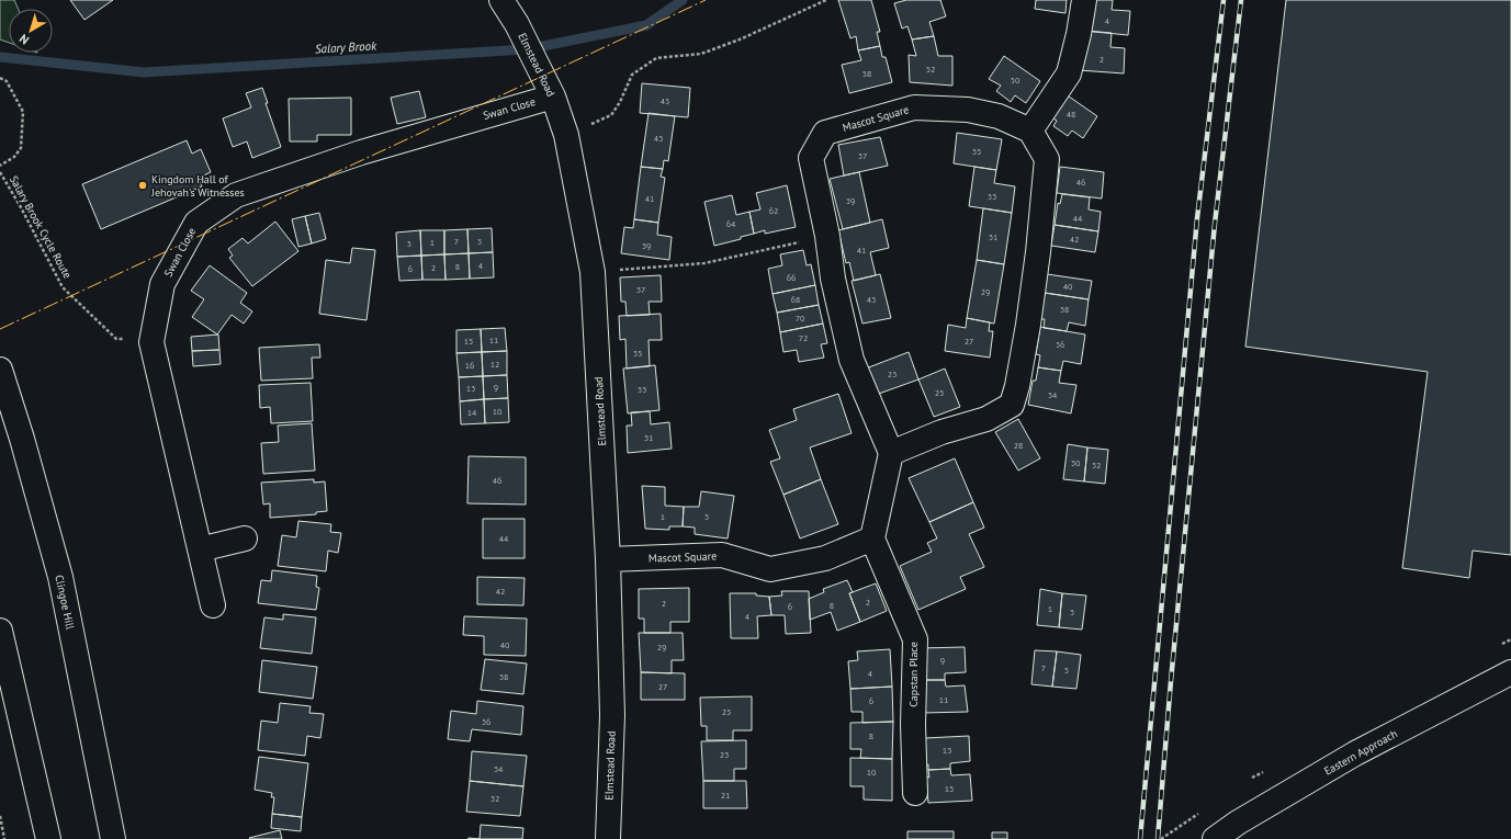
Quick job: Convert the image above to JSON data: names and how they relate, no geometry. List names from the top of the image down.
{
  "streets": {
    "street": [
      "Elmstead Road",
      "Swan Close",
      "Mascot Square",
      "Clingoe Hill",
      "Capstan Place",
      "Eastern Approach"
    ],
    "path": ["Salary Brook Cycle Route"]
  },
  "crossings": [
    ["Elmstead Road", "Swan Close"],
    ["Elmstead Road", "Mascot Square"],
    ["Swan Close", "Salary Brook Cycle Route"],
    ["Mascot Square", "Capstan Place"]
  ],
  "water": ["Salary Brook"],
  "places": ["Kingdom Hall of Jehovah's Witnesses"],
  "house_numbers": [
    "4",
    "2",
    "52",
    "58",
    "50",
    "45",
    "48",
    "43",
    "35",
    "37",
    "46",
    "33",
    "41",
    "39",
    "62",
    "44",
    "64",
    "31",
    "42",
    "7",
    "3",
    "1",
    "5",
    "39",
    "41",
    "4",
    "8",
    "2",
    "6",
    "66",
    "40",
    "37",
    "29",
    "68",
    "43",
    "38",
    "70",
    "72",
    "11",
    "15",
    "27",
    "36",
    "35",
    "12",
    "16",
    "23",
    "9",
    "13",
    "33",
    "25",
    "34",
    "10",
    "14",
    "31",
    "28",
    "30",
    "32",
    "46",
    "1",
    "3",
    "44",
    "42",
    "2",
    "2",
    "8",
    "6",
    "1",
    "3",
    "4",
    "40",
    "29",
    "9",
    "7",
    "5",
    "4",
    "38",
    "27",
    "11",
    "6",
    "25",
    "36",
    "8",
    "13",
    "23",
    "34",
    "10",
    "15",
    "21",
    "32"
  ],
  "north": "bottom left"
}
